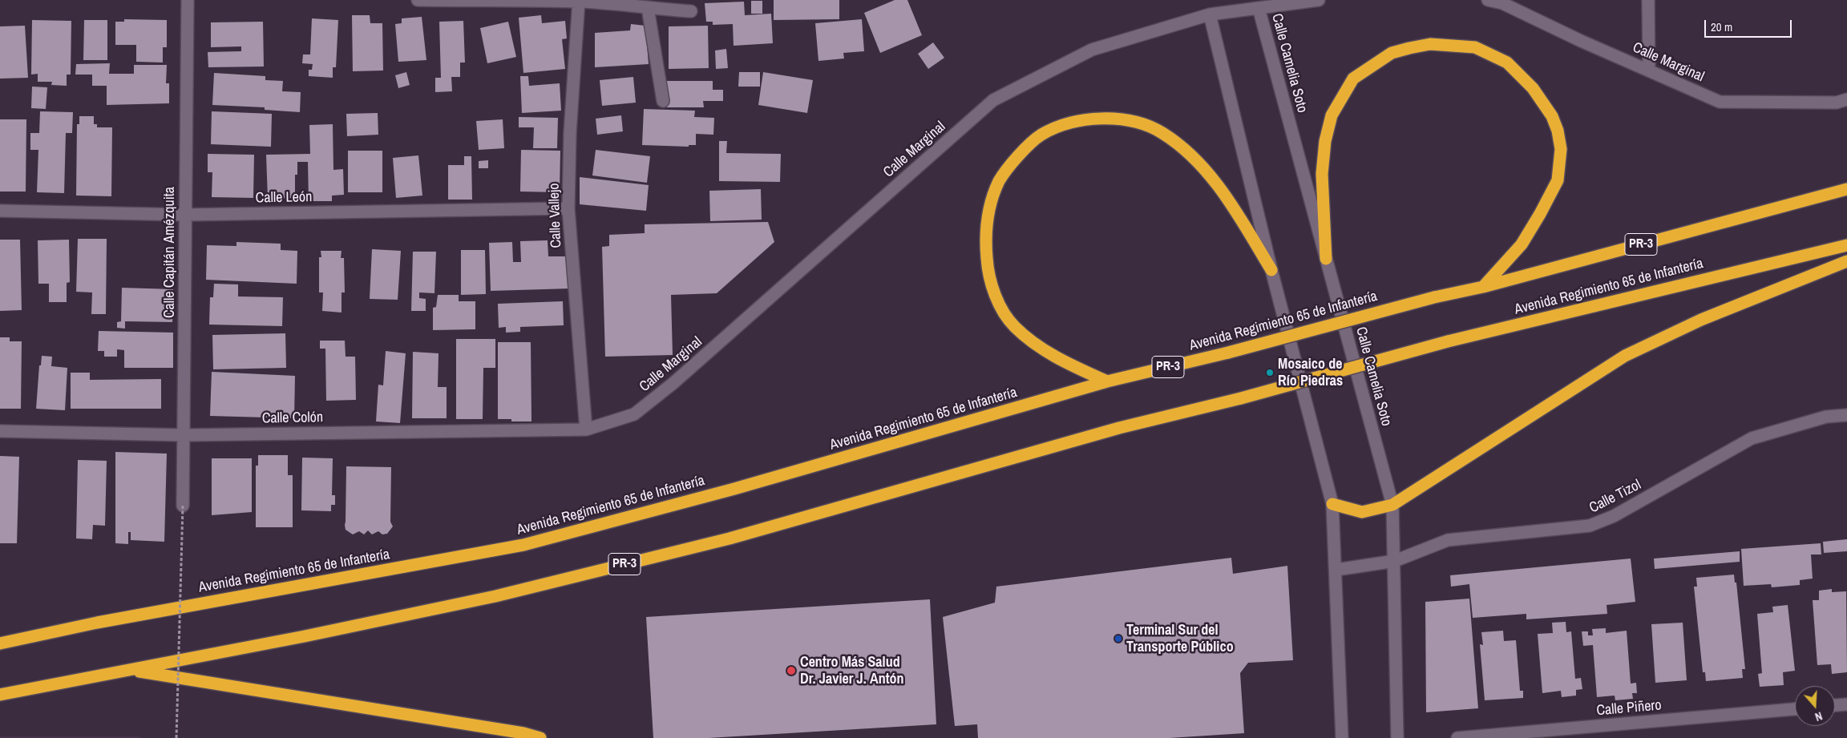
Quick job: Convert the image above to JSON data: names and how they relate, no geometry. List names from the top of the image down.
{
  "streets": {
    "highway": ["PR-3", "Avenida Regimiento 65 de Infantería"],
    "street": [
      "Calle Marginal",
      "Calle Camelia Soto",
      "Calle León",
      "Calle Vallejo",
      "Calle Capitán Amézquita",
      "Calle Colón",
      "Calle Tizol",
      "Calle Piñero"
    ]
  },
  "crossings": [
    ["Calle Marginal", "Calle Camelia Soto"],
    ["Calle Marginal", "Calle Vallejo"],
    ["Calle Marginal", "Calle Colón"],
    ["Calle Camelia Soto", "Calle Tizol"],
    ["Calle León", "Calle Vallejo"],
    ["Calle León", "Calle Capitán Amézquita"],
    ["Calle Vallejo", "Calle Colón"],
    ["Calle Capitán Amézquita", "Calle Colón"]
  ],
  "places": ["Mosaico de Río Piedras", "Terminal Sur del Transporte Público", "Centro Más Salud Dr. Javier J. Antón"],
  "scale_bar": "20 m",
  "north": "bottom"
}
